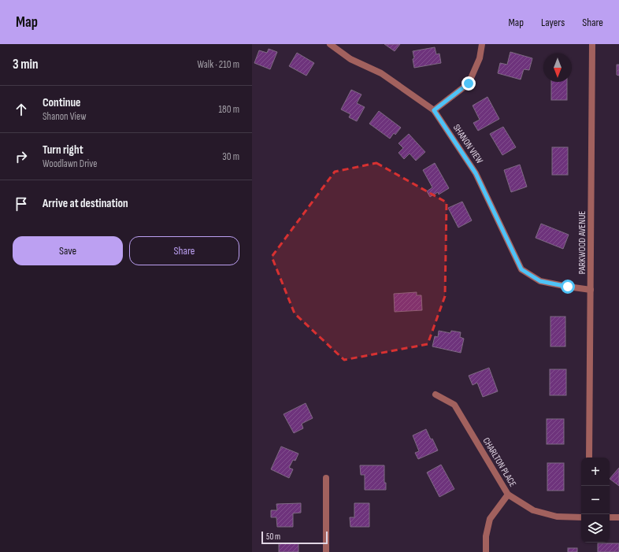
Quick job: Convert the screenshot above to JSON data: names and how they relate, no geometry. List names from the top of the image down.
{
  "streets": {
    "street": ["SHANON VIEW", "PARKWOOD AVENUE", "CHARLTON PLACE"]
  },
  "crossings": [
    ["SHANON VIEW", "PARKWOOD AVENUE"]
  ],
  "scale_bar": "50 m",
  "north": "bottom",
  "page": {
    "header": "Map",
    "nav": ["Map", "Layers", "Share"],
    "heading": ["3 min", "Walk · 210 m"],
    "list": [
      ["Continue", "Shanon View", "180 m"],
      ["Turn right", "Woodlawn Drive", "30 m"],
      "Arrive at destination"
    ],
    "buttons": ["Save", "Share"],
    "map_buttons": ["+", "−"],
    "scale": "50 m"
  }
}
